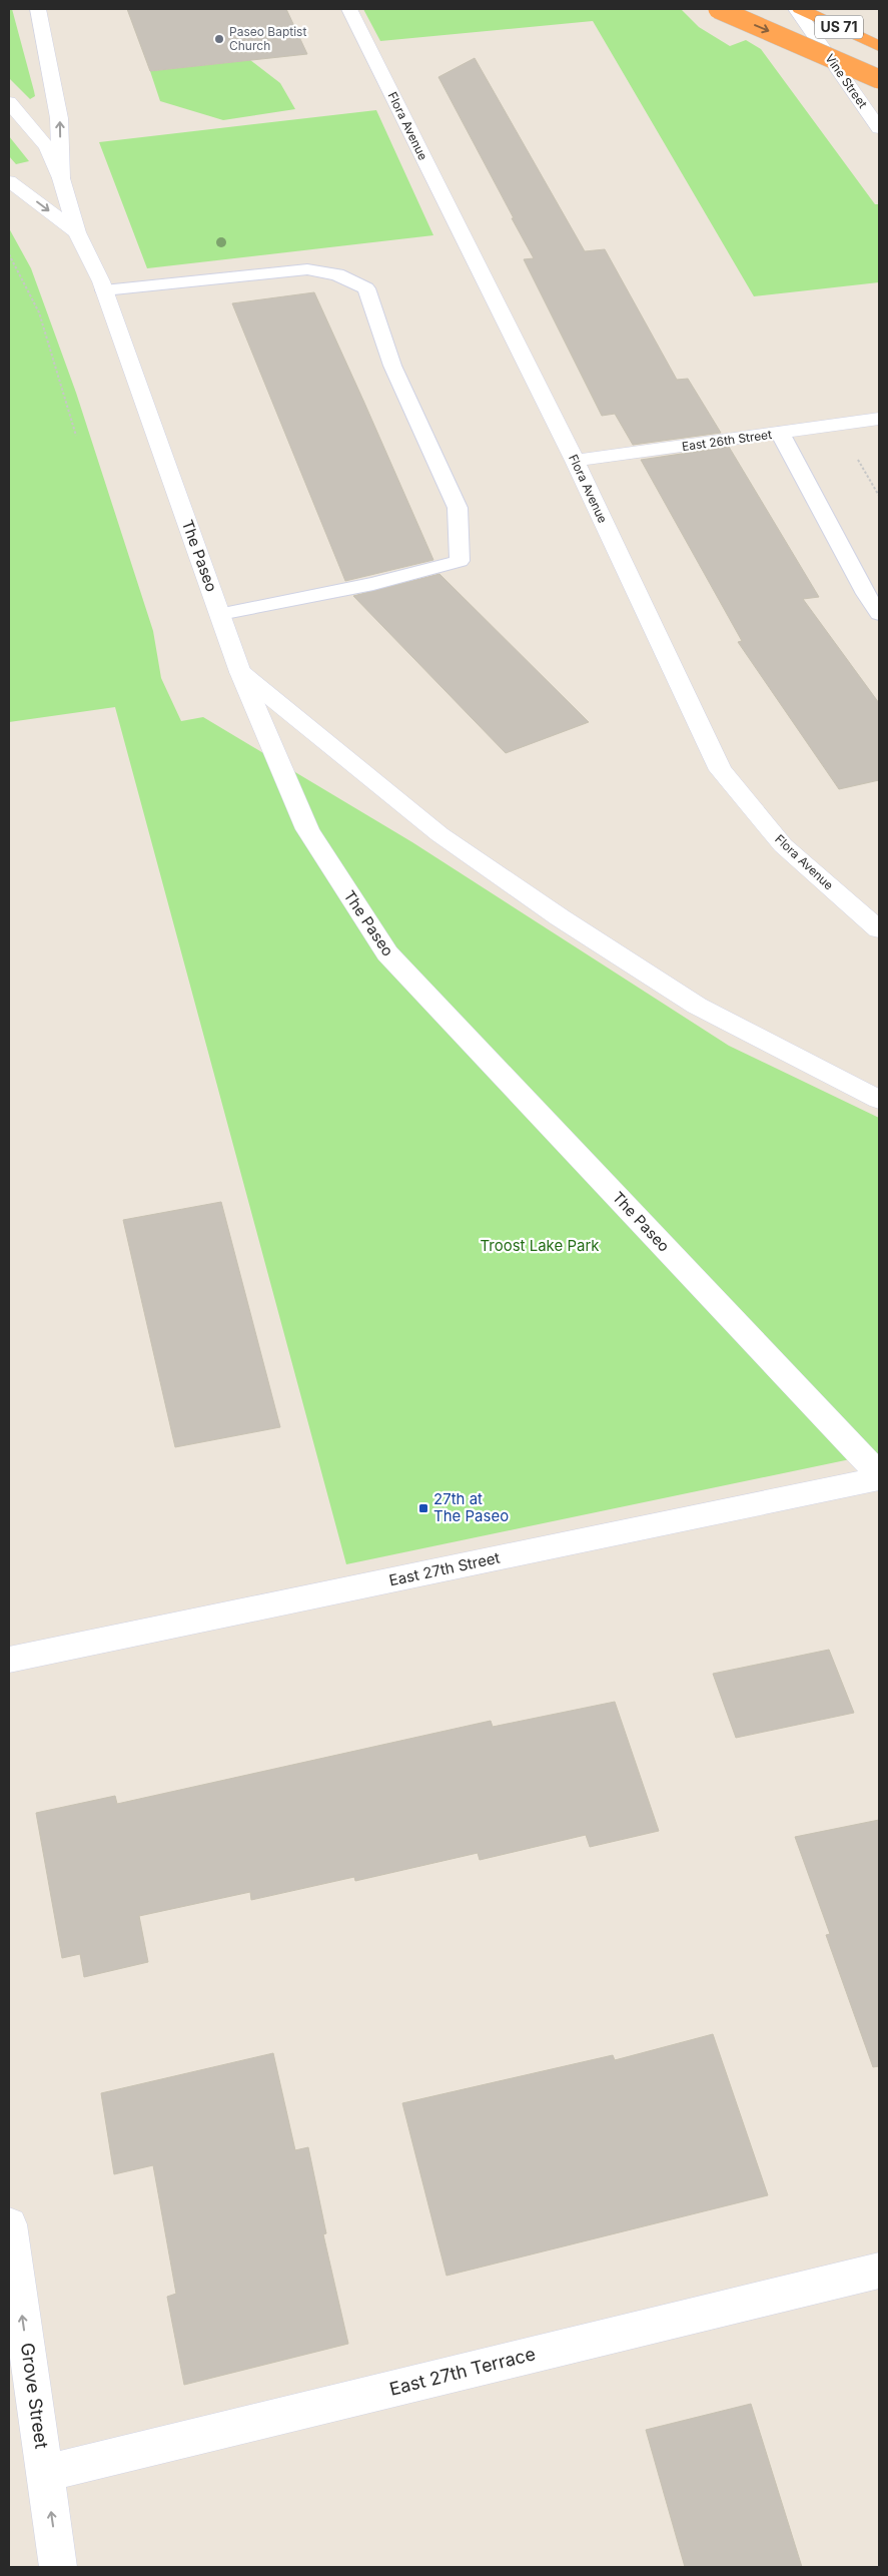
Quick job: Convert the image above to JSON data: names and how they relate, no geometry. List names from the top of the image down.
{
  "streets": {
    "highway": ["US 71"],
    "street": [
      "Vine Street",
      "Flora Avenue",
      "East 26th Street",
      "The Paseo",
      "East 27th Street",
      "East 27th Terrace",
      "Grove Street"
    ]
  },
  "crossings": [
    ["Flora Avenue", "East 26th Street"],
    ["East 27th Terrace", "Grove Street"]
  ],
  "one_way": ["Grove Street"],
  "parks": ["Troost Lake Park"],
  "places": {
    "other": ["Paseo Baptist Church"],
    "transit": ["27th at The Paseo"]
  }
}
